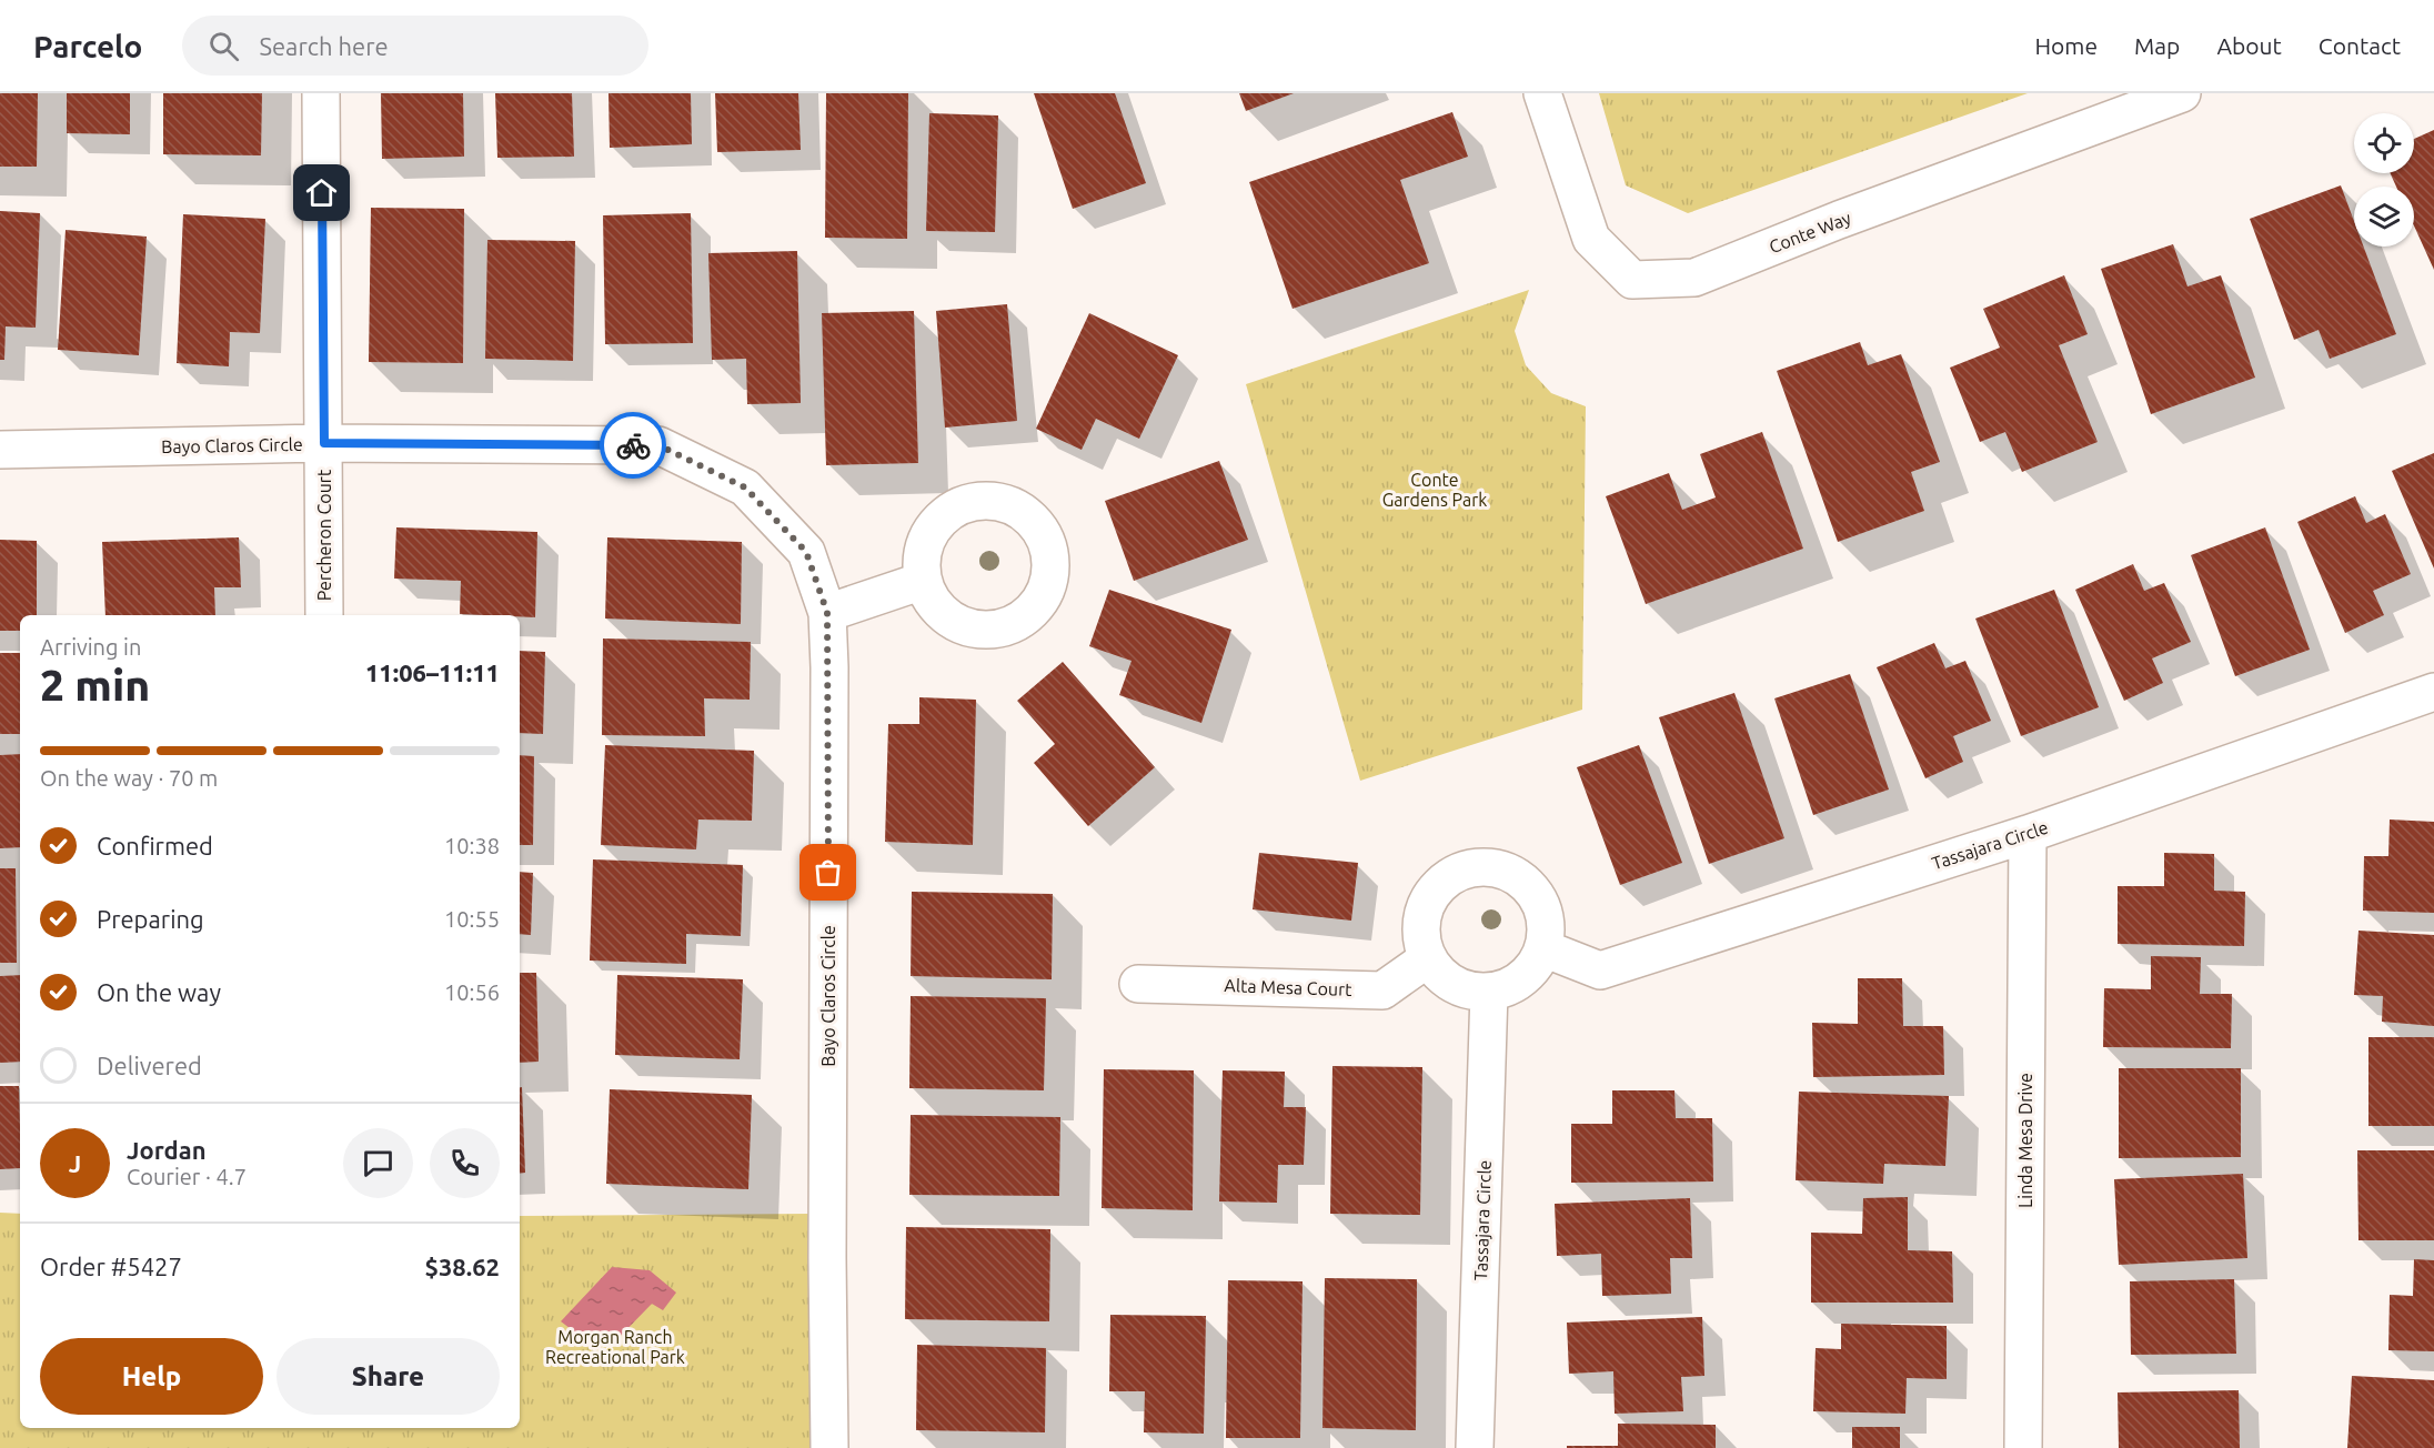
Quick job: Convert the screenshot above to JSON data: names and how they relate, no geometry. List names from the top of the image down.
{
  "streets": {
    "street": [
      "Conte Way",
      "Bayo Claros Circle",
      "Percheron Court",
      "Tassajara Circle",
      "Alta Mesa Court",
      "Linda Mesa Drive"
    ]
  },
  "crossings": [
    ["Bayo Claros Circle", "Percheron Court"],
    ["Tassajara Circle", "Alta Mesa Court"],
    ["Tassajara Circle", "Linda Mesa Drive"]
  ],
  "parks": ["Conte Gardens Park", "Morgan Ranch Recreational Park"],
  "page": {
    "header": "Parcelo",
    "search": "Search here",
    "nav": [
      "Home",
      "Map",
      "About",
      "Contact"
    ],
    "heading": ["2 min", "Arriving in", "11:06–11:11"],
    "panel": [
      "Jordan",
      "Courier · 4.7",
      "Order #5427",
      "$38.62"
    ],
    "bar": "On the way · 70 m",
    "list": [
      ["Confirmed", "10:38"],
      ["Preparing", "10:55"],
      ["On the way", "10:56"],
      "Delivered"
    ],
    "round": "J",
    "buttons": ["Help", "Share"]
  }
}
